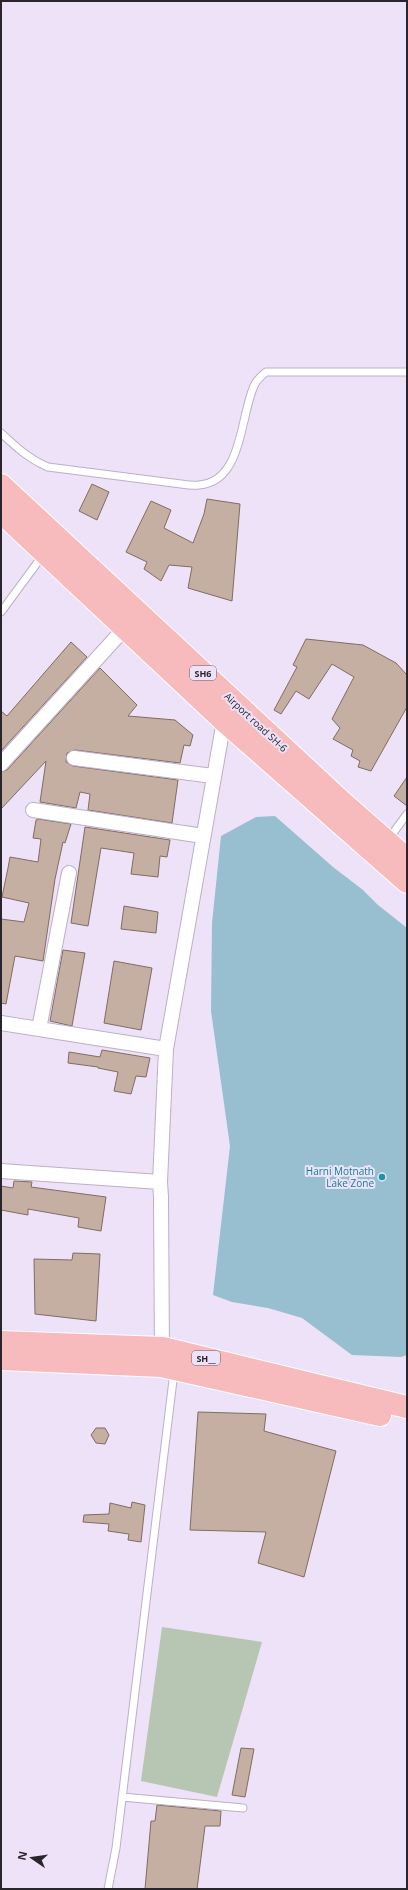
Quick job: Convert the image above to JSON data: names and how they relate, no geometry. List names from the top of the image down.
{
  "streets": {
    "main road": ["SH6", "Airport road SH-6", "SH__"]
  },
  "places": ["Harni Motnath Lake Zone"],
  "north": "left"
}
